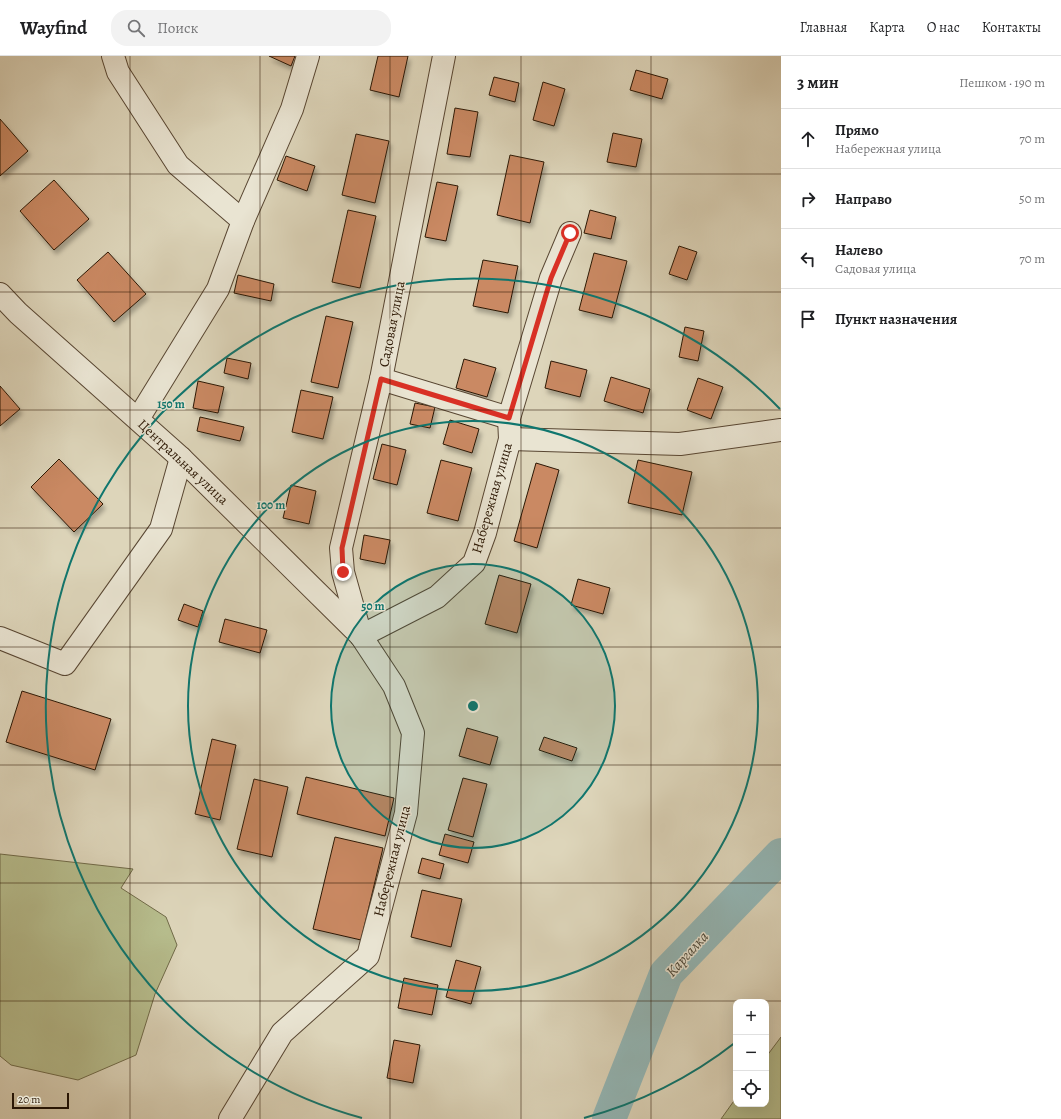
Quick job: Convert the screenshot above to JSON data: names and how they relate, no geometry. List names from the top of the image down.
{
  "streets": {
    "street": ["Садовая улица", "Центральная улица", "Набережная улица"]
  },
  "crossings": [
    ["Садовая улица", "Центральная улица"],
    ["Садовая улица", "Набережная улица"],
    ["Центральная улица", "Набережная улица"]
  ],
  "water": ["Каргалка"],
  "scale_bar": "20 m",
  "page": {
    "header": "Wayfind",
    "search": "Поиск",
    "nav": [
      "Главная",
      "Карта",
      "О нас",
      "Контакты"
    ],
    "heading": ["3 мин", "Пешком · 190 m"],
    "list": [
      ["Прямо", "Набережная улица", "70 m"],
      ["Направо", "50 m"],
      ["Налево", "Садовая улица", "70 m"],
      "Пункт назначения"
    ],
    "map_buttons": ["+", "−"],
    "scale": "20 m"
  },
  "rings": ["150 m", "100 m", "50 m"]
}
